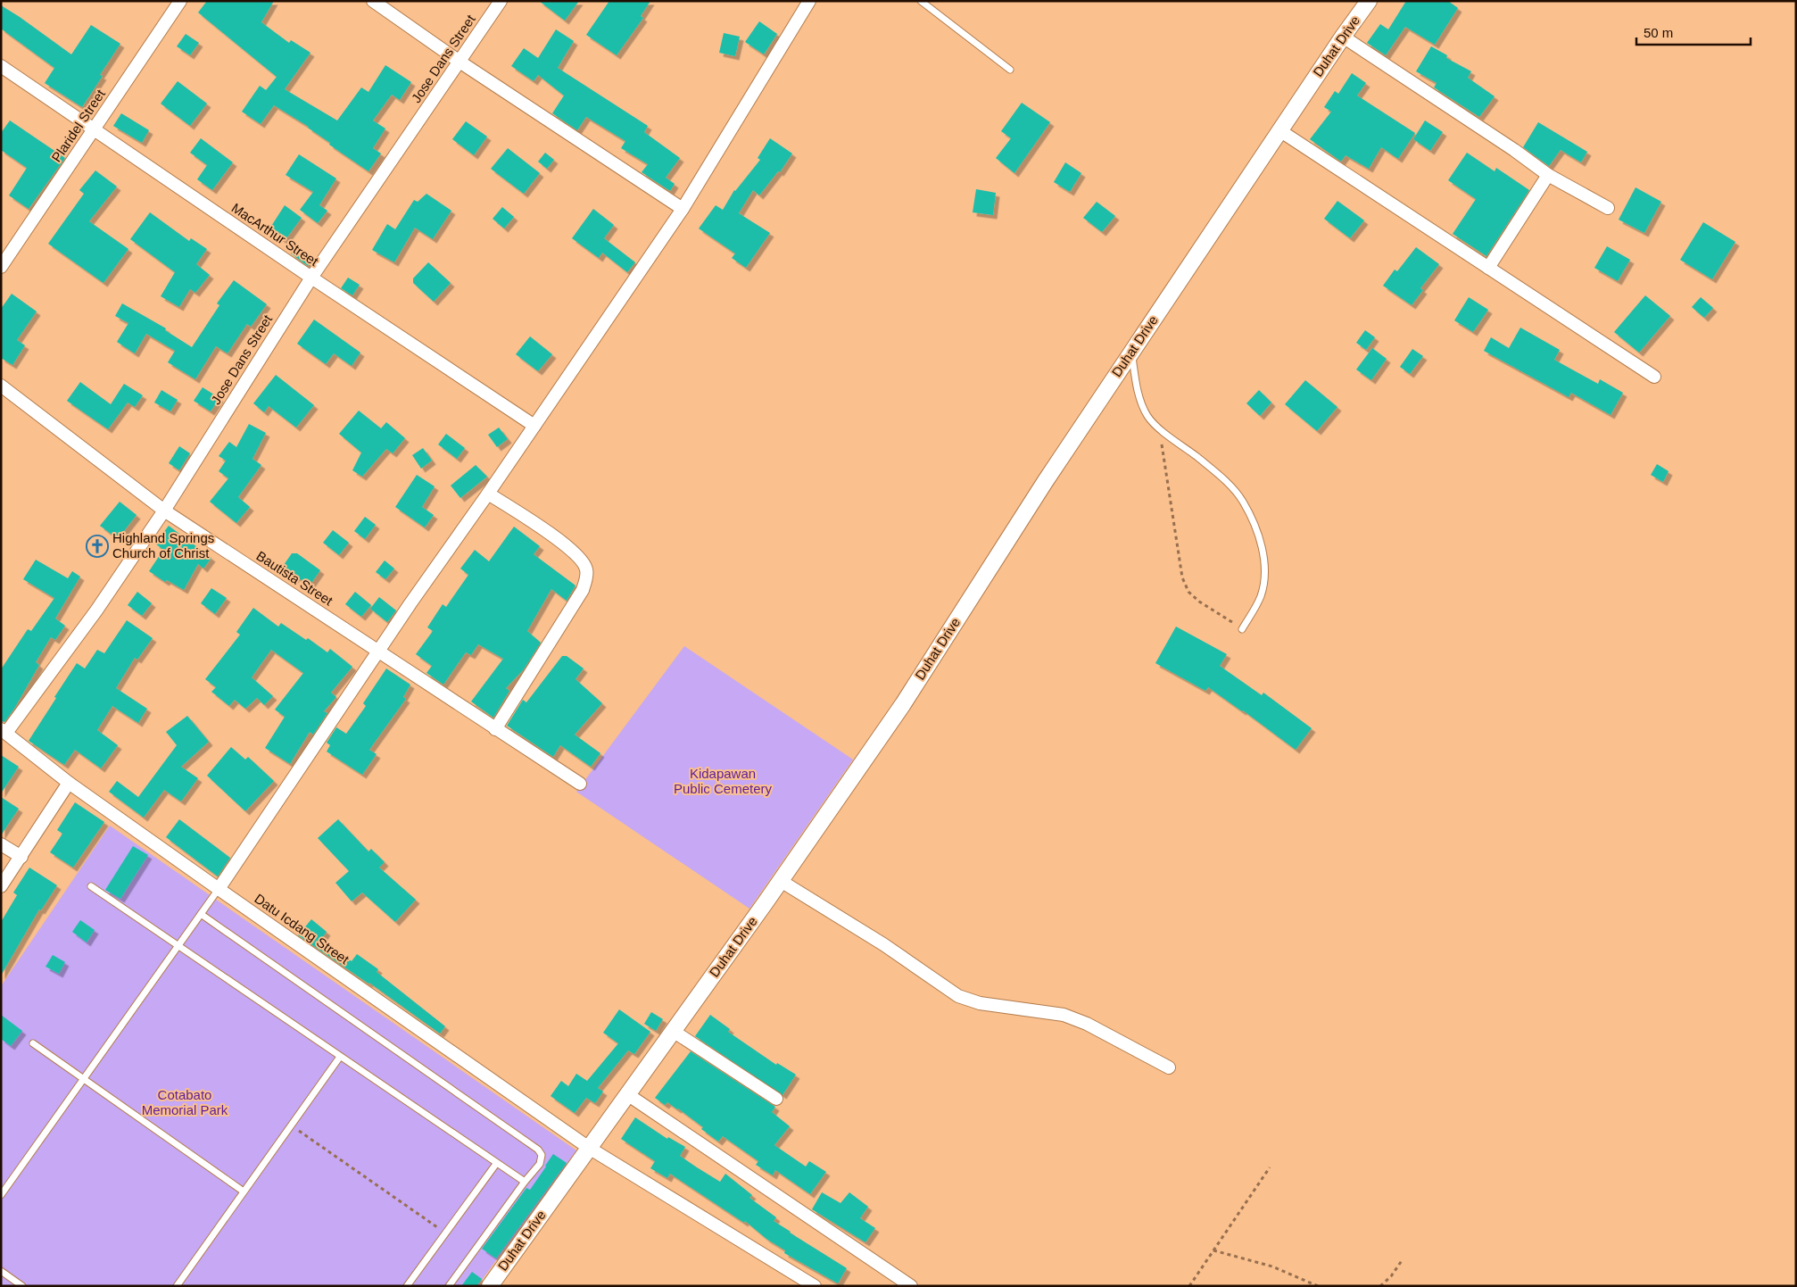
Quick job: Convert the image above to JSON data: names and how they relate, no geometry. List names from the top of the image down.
{
  "streets": {
    "street": [
      "Duhat Drive",
      "Jose Dans Street",
      "Plaridel Street",
      "MacArthur Street",
      "Bautista Street",
      "Datu Icdang Street"
    ]
  },
  "crossings": [
    ["Duhat Drive", "Datu Icdang Street"],
    ["Jose Dans Street", "MacArthur Street"],
    ["Jose Dans Street", "Bautista Street"],
    ["Jose Dans Street", "Datu Icdang Street"],
    ["Plaridel Street", "MacArthur Street"]
  ],
  "parks": ["Kidapawan Public Cemetery", "Cotabato Memorial Park"],
  "places": {
    "church": ["Highland Springs Church of Christ"]
  },
  "scale_bar": "50 m"
}
